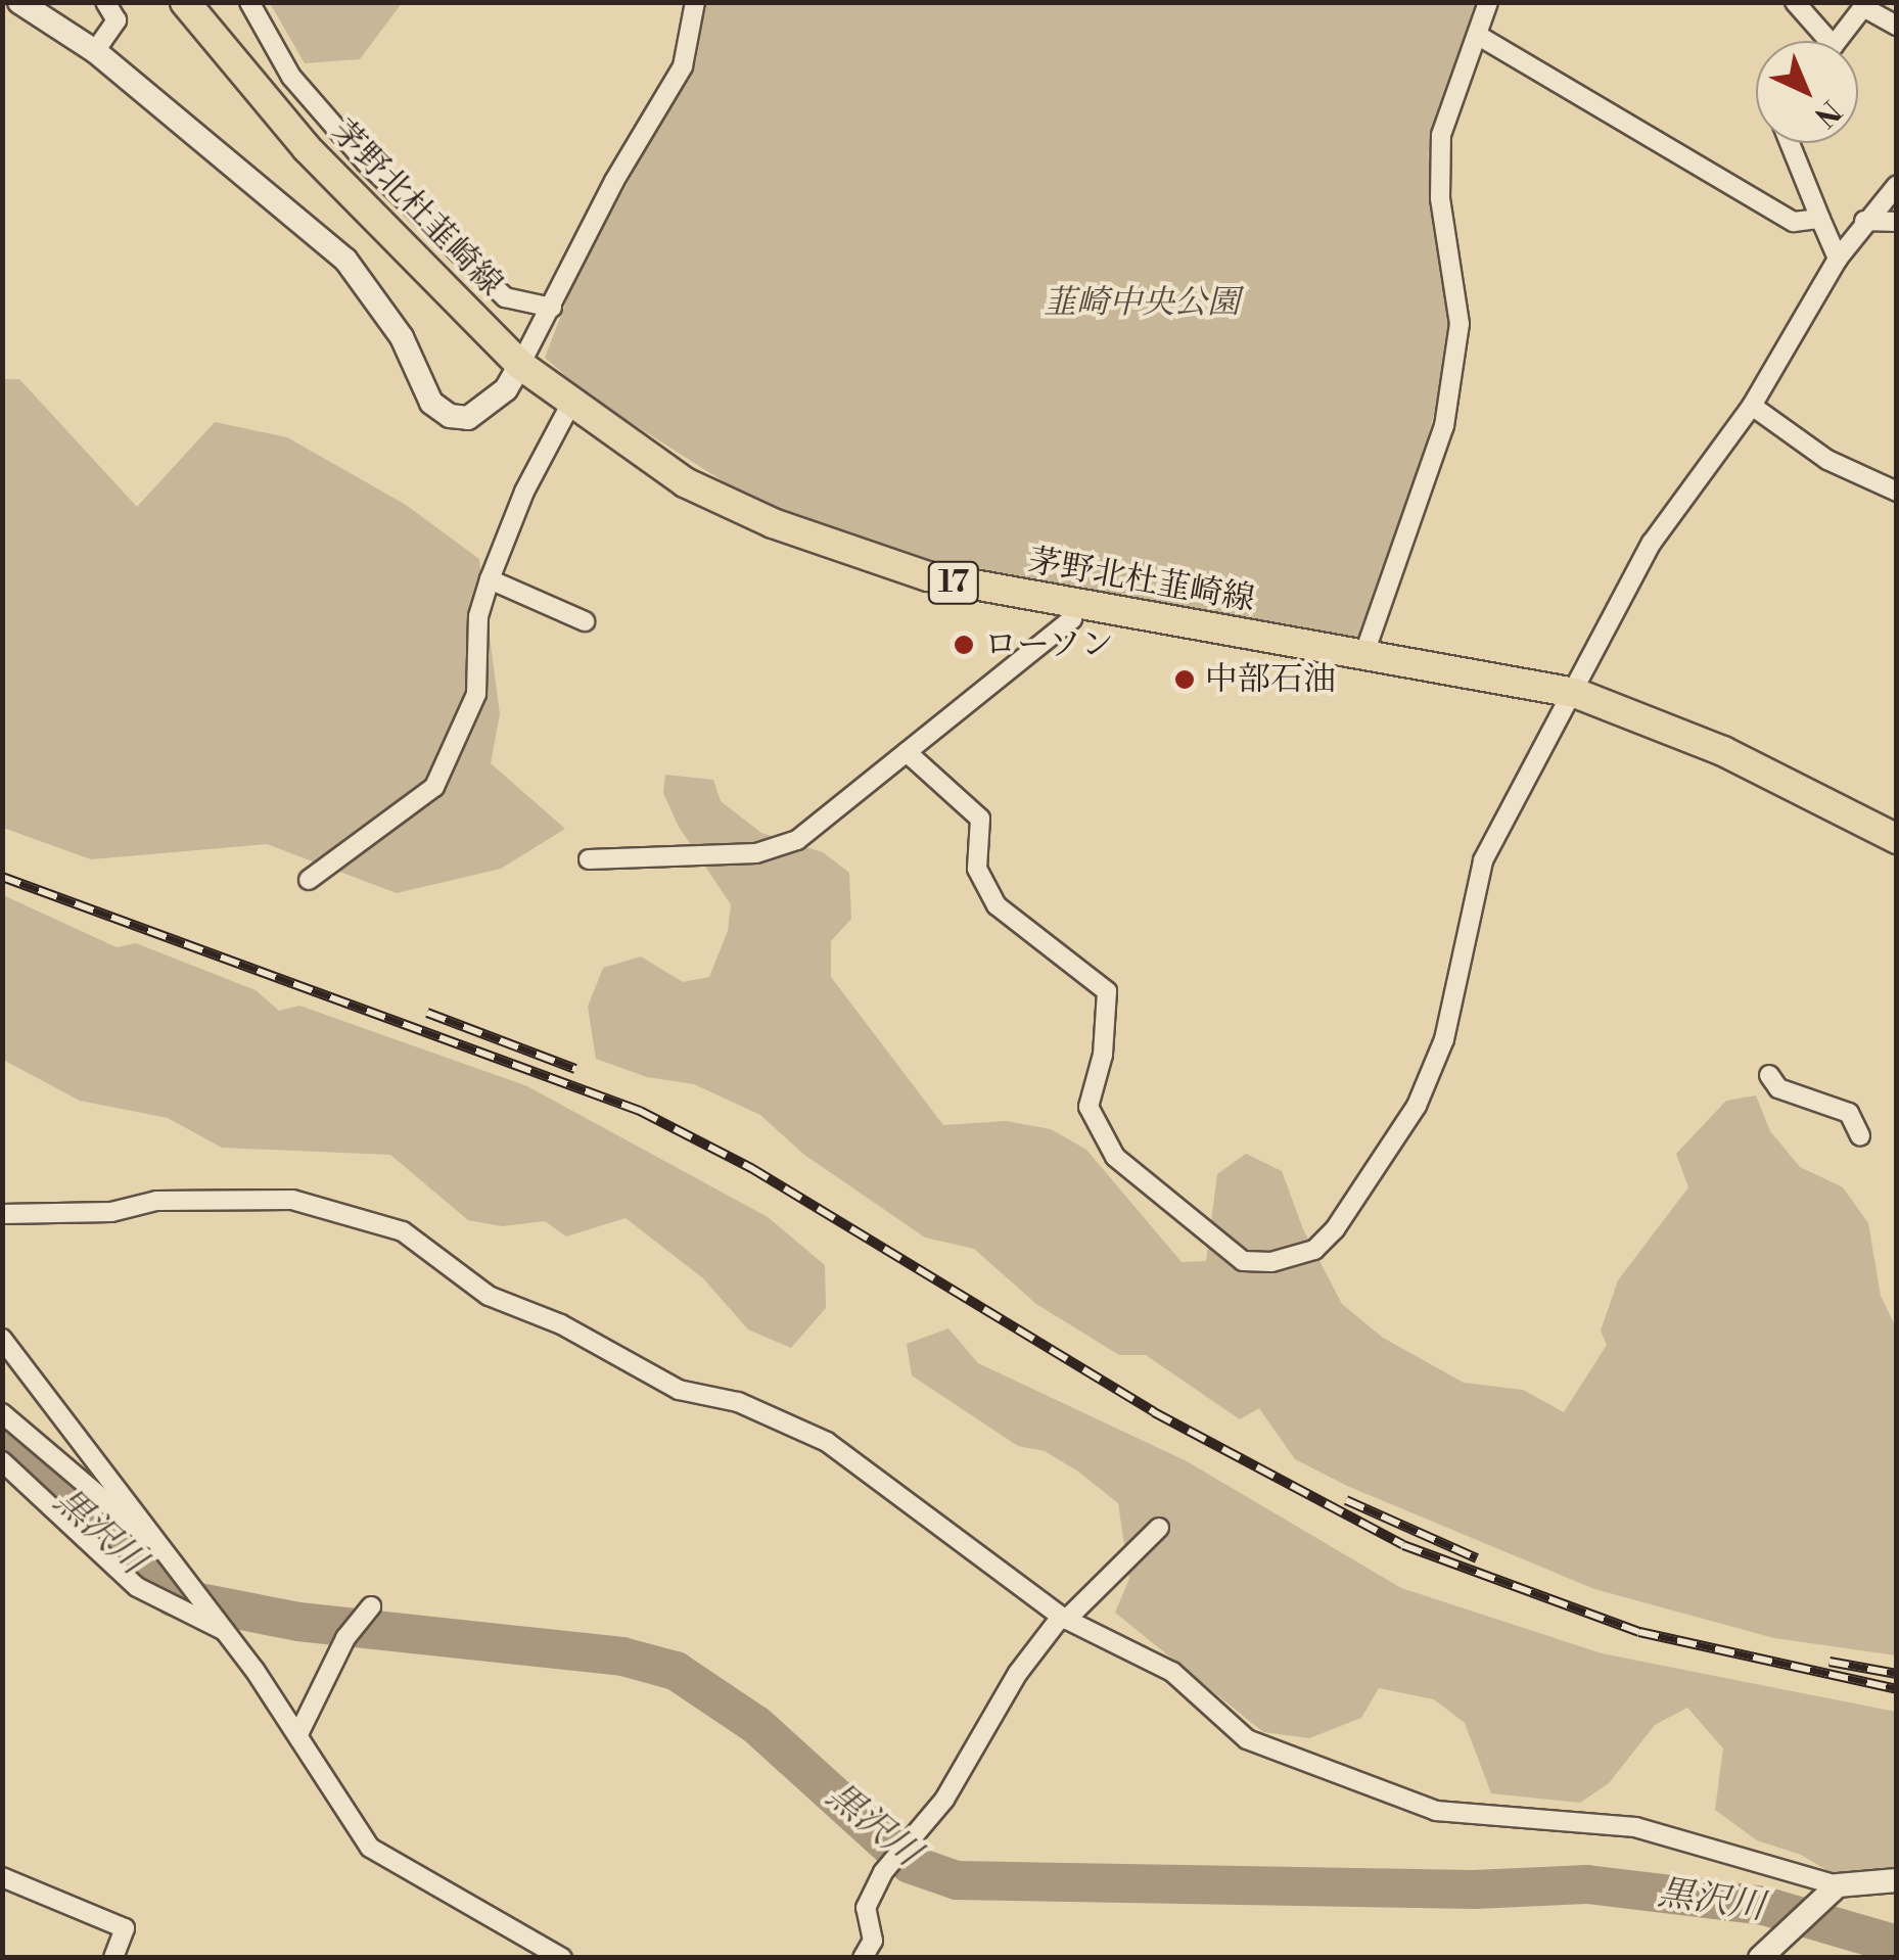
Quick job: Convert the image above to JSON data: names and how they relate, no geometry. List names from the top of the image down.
{
  "streets": {
    "main road": ["茅野北杜韮崎線", "17"]
  },
  "water": ["黒沢川"],
  "parks": ["韮崎中央公園"],
  "places": ["ローソン", "中部石油"],
  "north": "bottom right"
}
